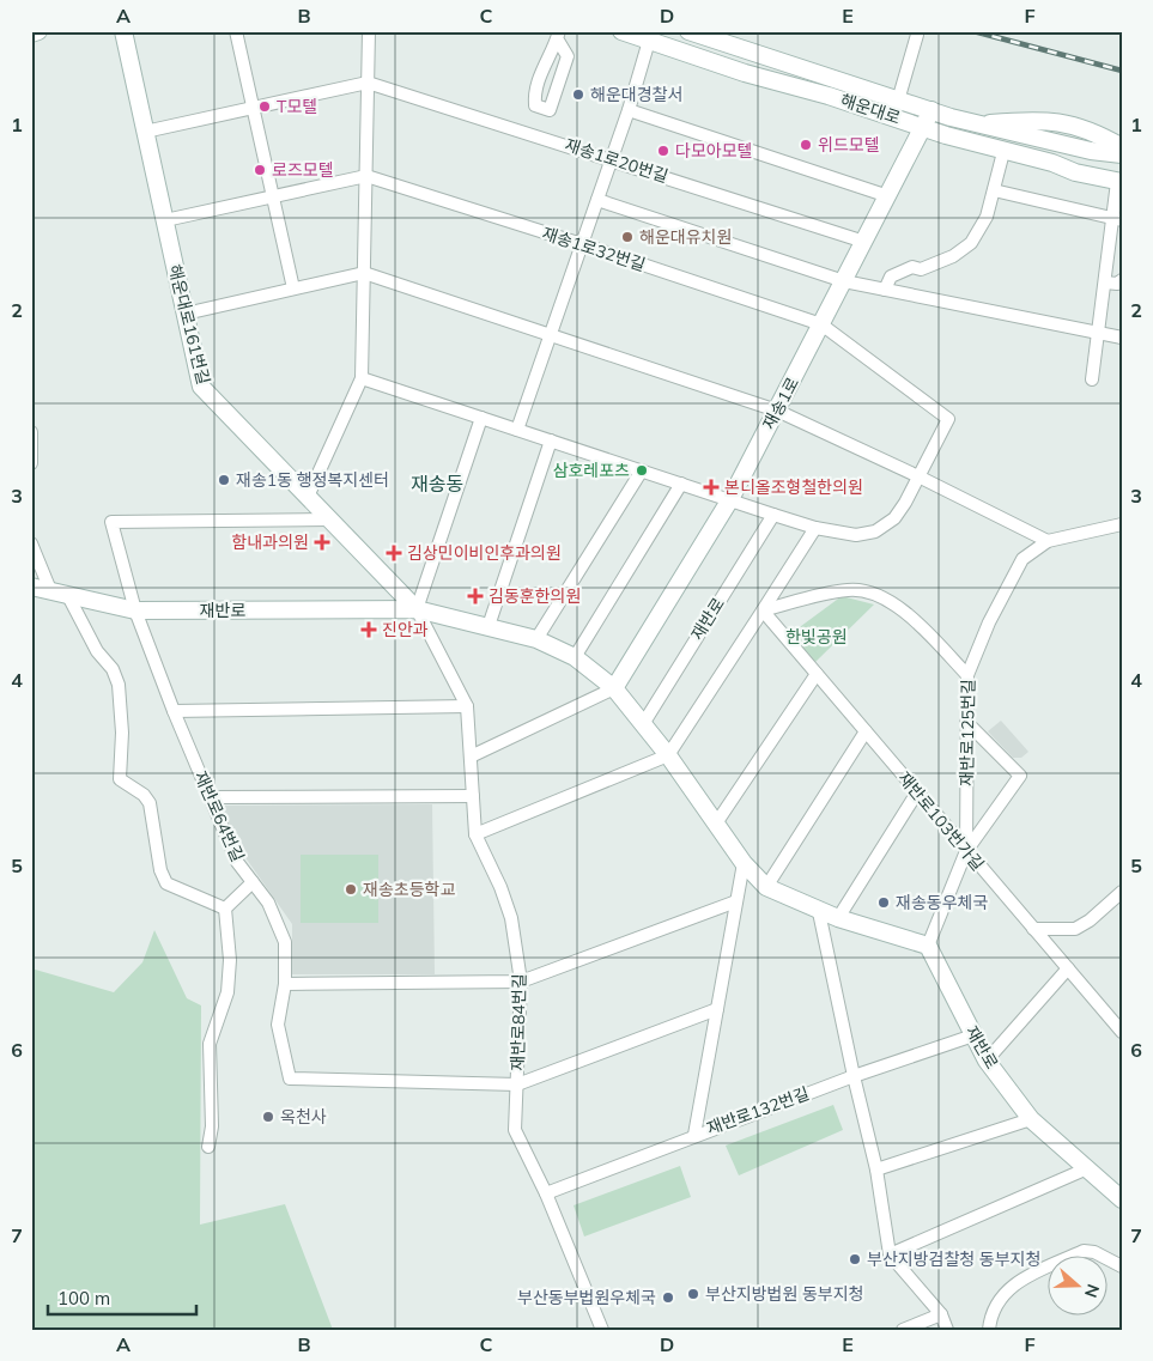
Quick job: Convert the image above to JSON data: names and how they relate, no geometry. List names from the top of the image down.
{
  "streets": {
    "main road": [
      "해운대로",
      "해운대로161번길",
      "재송1로",
      "재반로"
    ],
    "street": [
      "재송1로20번길",
      "재송1로32번길",
      "재반로125번길",
      "재반로64번길",
      "재반로103번가길",
      "재반로84번길",
      "재반로132번길"
    ]
  },
  "crossings": [
    ["해운대로", "재송1로"],
    ["재송1로20번길", "재송1로"],
    ["재송1로32번길", "재송1로"],
    ["해운대로161번길", "재반로"],
    ["해운대로161번길", "재반로64번길"],
    ["해운대로161번길", "재반로84번길"],
    ["재송1로", "재반로"],
    ["재반로", "재반로125번길"],
    ["재반로", "재반로64번길"],
    ["재반로", "재반로84번길"],
    ["재반로", "재반로132번길"],
    ["재반로125번길", "재반로103번가길"],
    ["재반로64번길", "재반로84번길"],
    ["재반로84번길", "재반로132번길"]
  ],
  "districts": ["재송동"],
  "parks": ["한빛공원"],
  "places": {
    "other": [
      "해운대경찰서",
      "T모텔",
      "위드모텔",
      "다모아모텔",
      "로즈모텔",
      "해운대유치원",
      "삼호레포츠",
      "재송1동 행정복지센터",
      "재송초등학교",
      "재송동우체국",
      "옥천사",
      "부산지방검찰청 동부지청",
      "부산지방법원 동부지청",
      "부산동부법원우체국"
    ],
    "health": [
      "본디올조형철한의원",
      "함내과의원",
      "김상민이비인후과의원",
      "김동훈한의원",
      "진안과"
    ]
  },
  "scale_bar": "100 m",
  "north": "right",
  "grid": {
    "columns": [
      "A",
      "B",
      "C",
      "D",
      "E",
      "F"
    ],
    "rows": [
      "1",
      "2",
      "3",
      "4",
      "5",
      "6",
      "7"
    ]
  }
}
